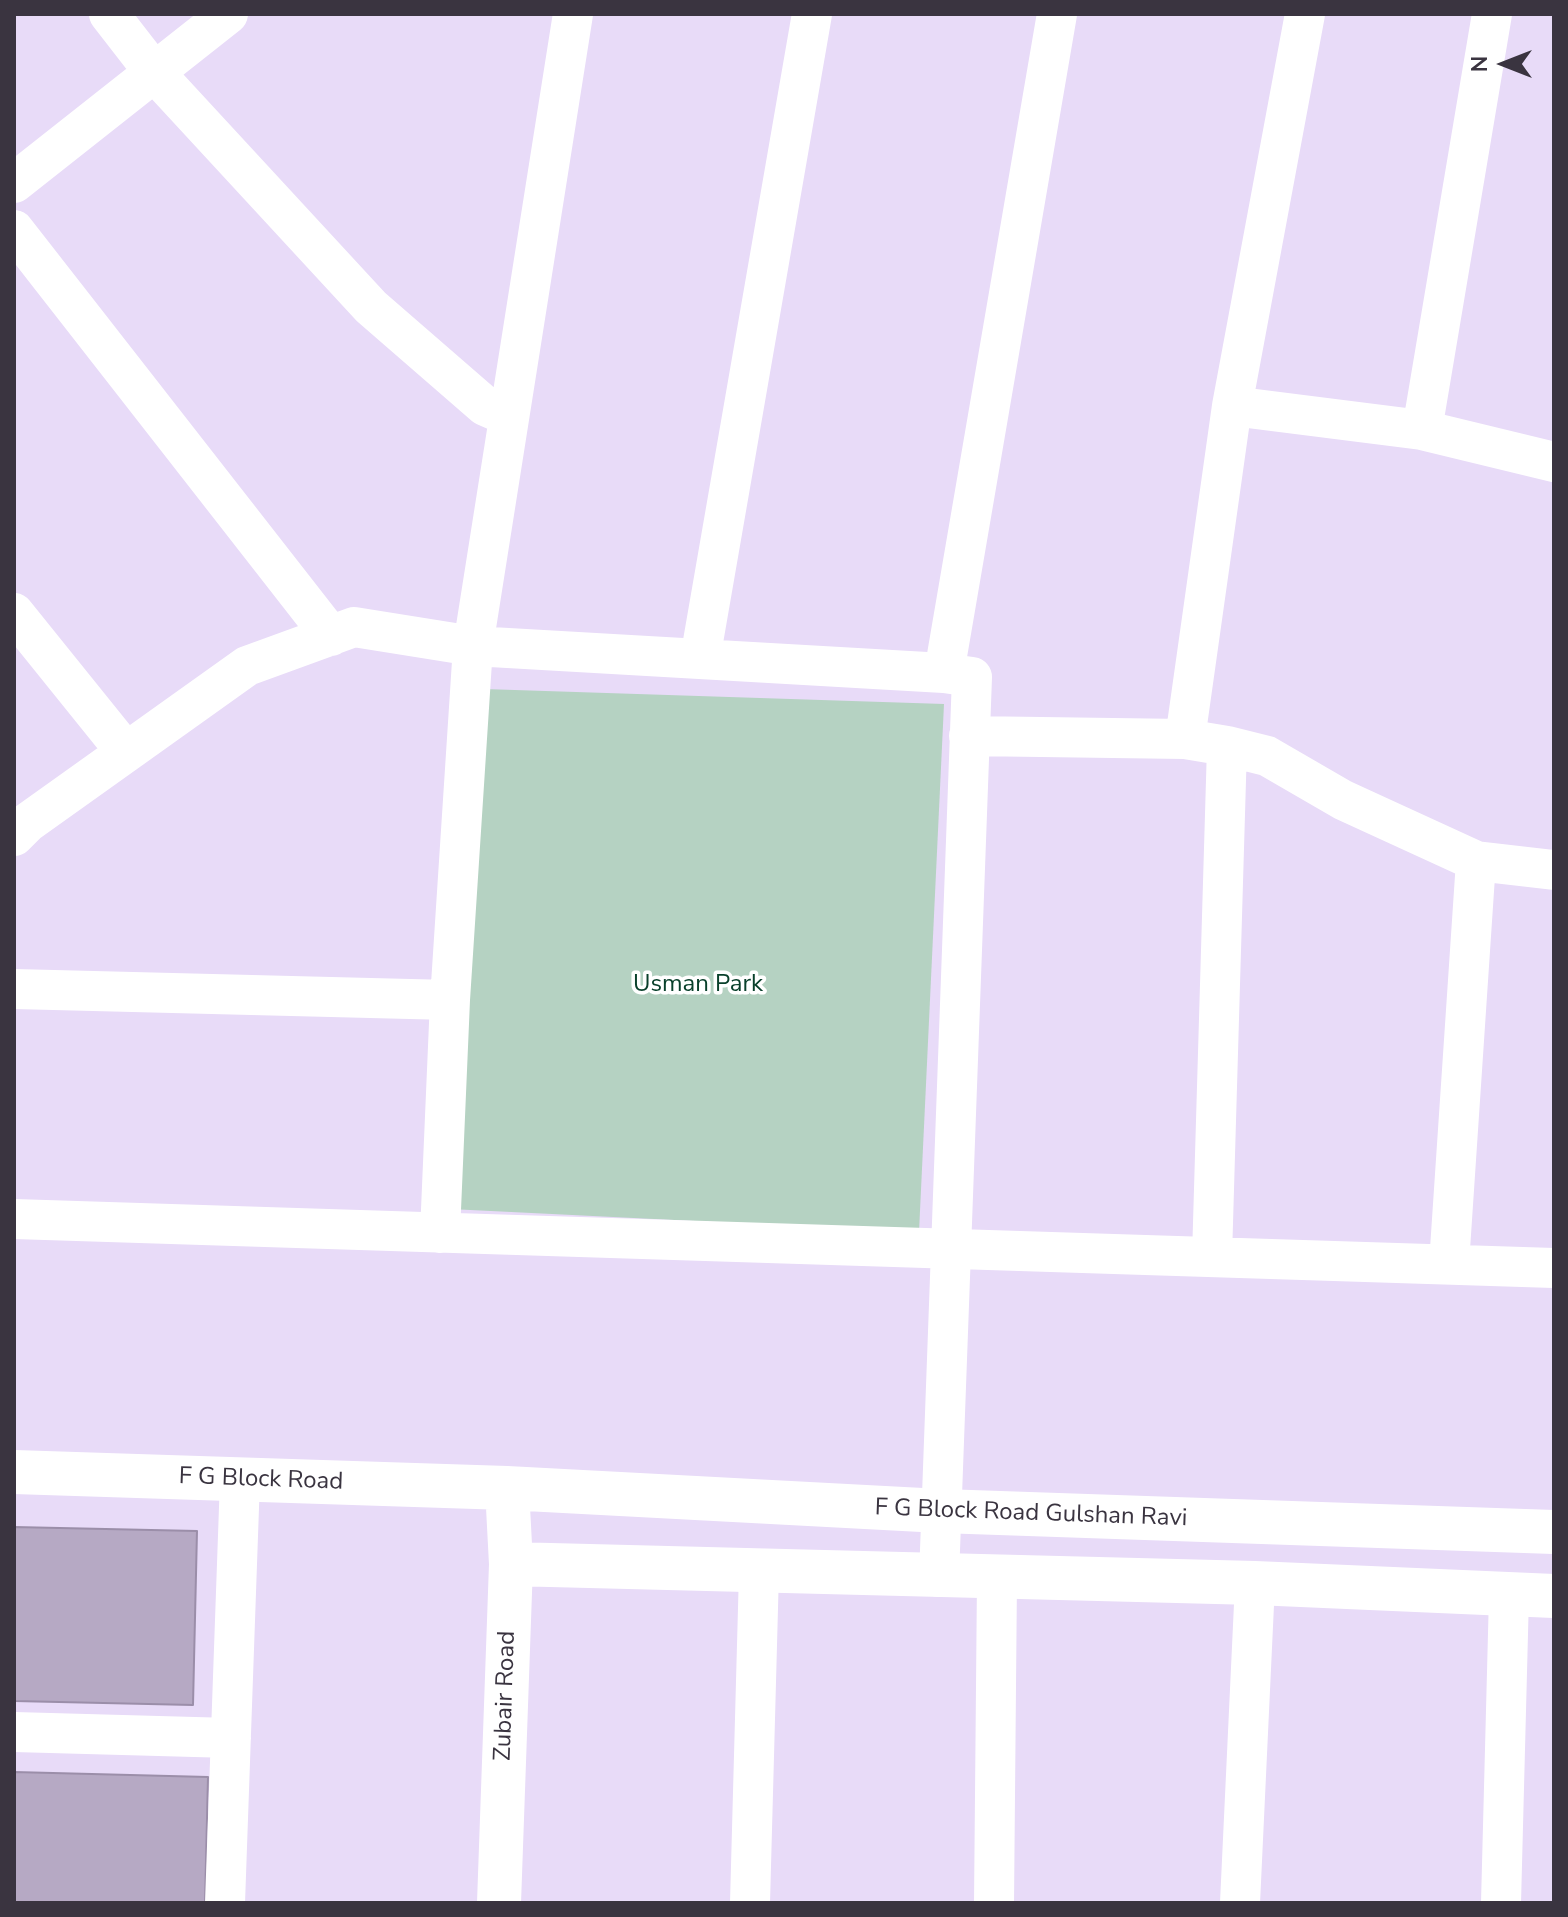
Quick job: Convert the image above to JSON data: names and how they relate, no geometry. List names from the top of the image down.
{
  "streets": {
    "street": ["F G Block Road", "F G Block Road Gulshan Ravi", "Zubair Road"]
  },
  "crossings": [
    ["F G Block Road", "F G Block Road Gulshan Ravi"],
    ["F G Block Road", "Zubair Road"],
    ["F G Block Road Gulshan Ravi", "Zubair Road"]
  ],
  "parks": ["Usman Park"],
  "north": "left"
}
